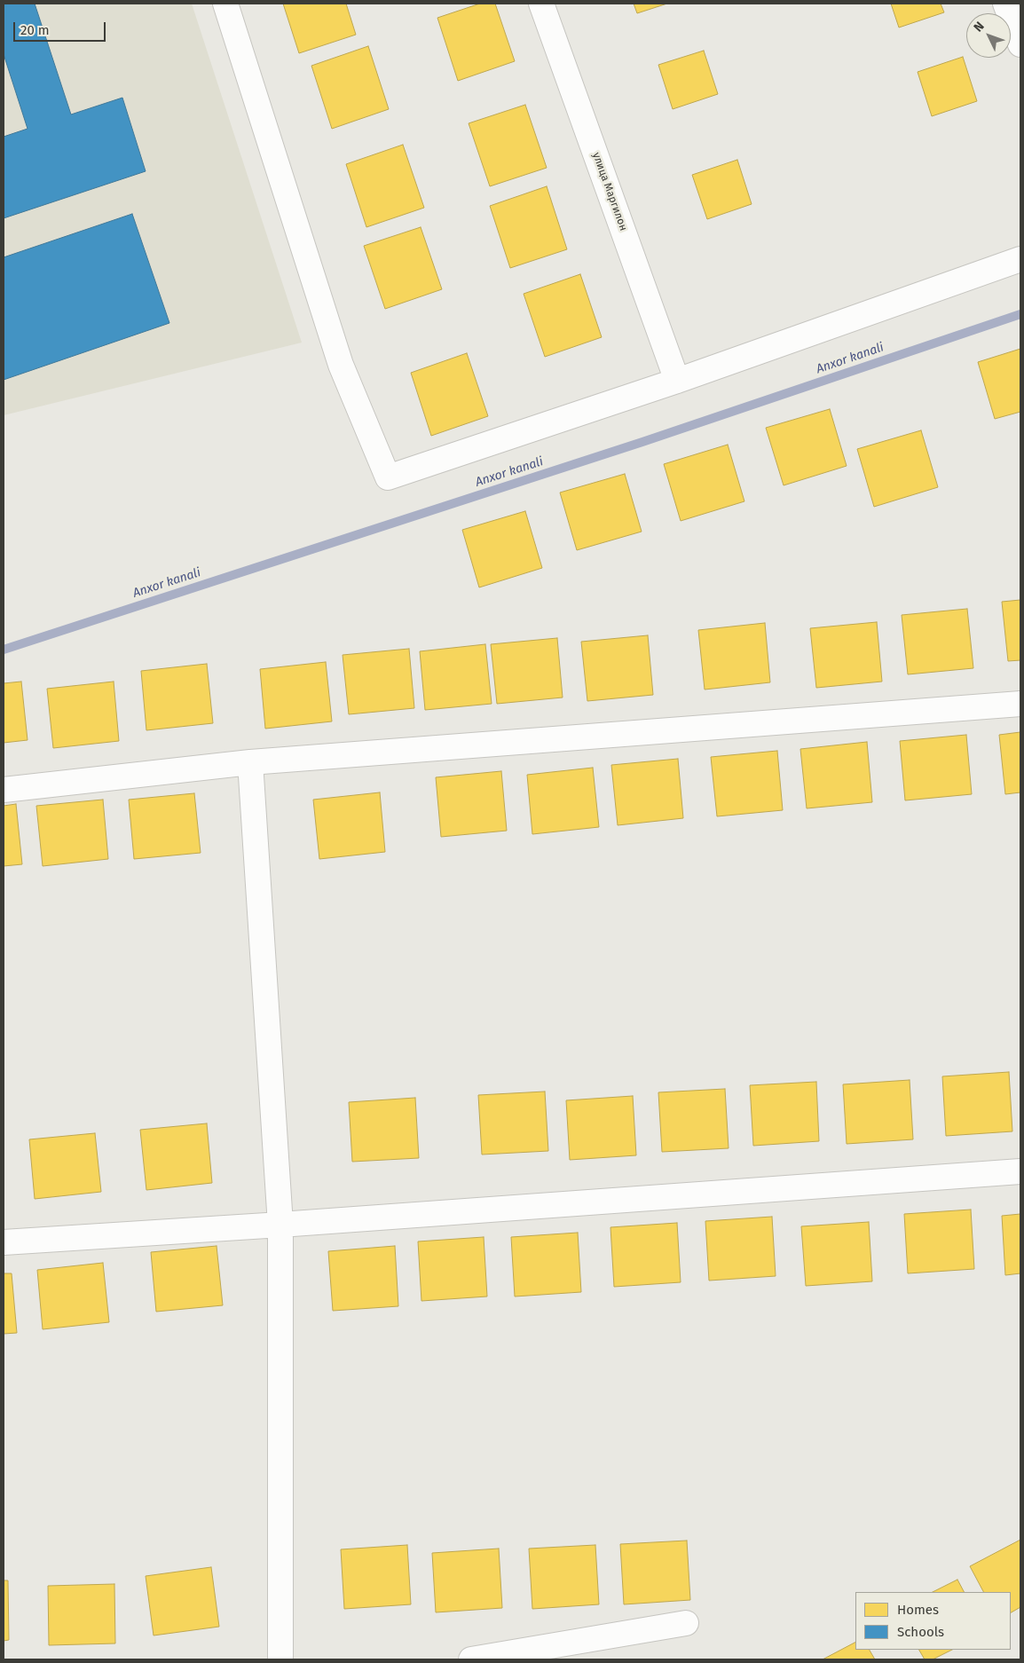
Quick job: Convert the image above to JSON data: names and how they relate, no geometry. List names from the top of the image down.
{
  "streets": {
    "street": ["улица Маргилон"]
  },
  "water": ["Anxor kanali"],
  "legend": ["Homes", "Schools"],
  "scale_bar": "20 m",
  "north": "top left"
}
